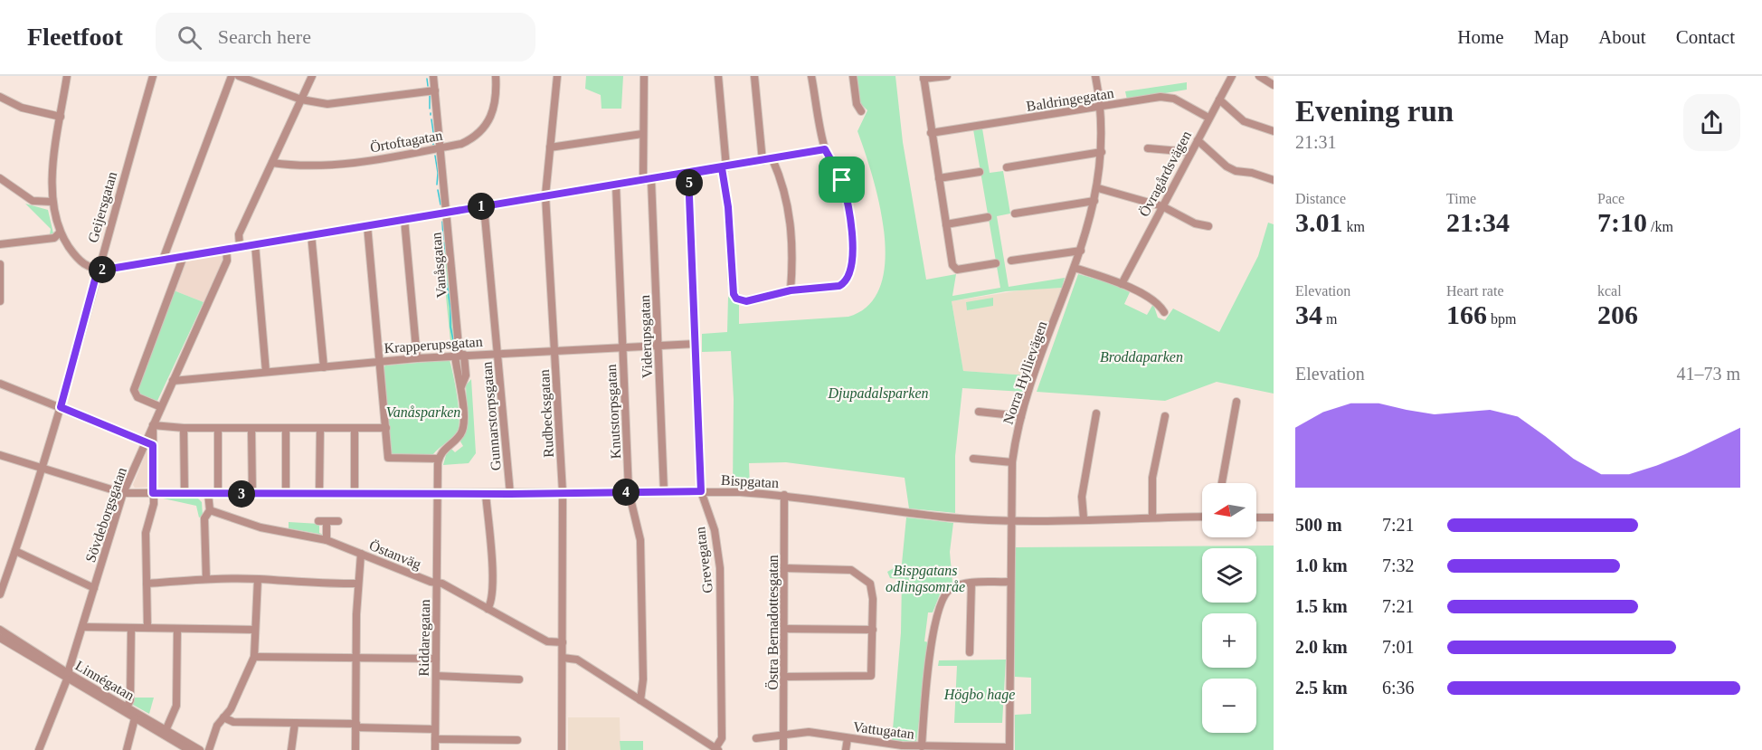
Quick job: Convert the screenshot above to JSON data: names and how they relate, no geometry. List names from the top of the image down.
{
  "streets": {
    "street": [
      "Baldringegatan",
      "Örtoftagatan",
      "Övragårdsvägen",
      "Geijersgatan",
      "Vanåsgatan",
      "Viderupsgatan",
      "Krapperupsgatan",
      "Norra Hyllievägen",
      "Knutstorpsgatan",
      "Rudbecksgatan",
      "Gunnarstorpsgatan",
      "Bispgatan",
      "Sövdeborgsgatan",
      "Östanväg",
      "Grevegatan",
      "Östra Bernadottesgatan",
      "Riddaregatan",
      "Linnégatan",
      "Vattugatan"
    ]
  },
  "crossings": [
    ["Baldringegatan", "Övragårdsvägen"],
    ["Baldringegatan", "Norra Hyllievägen"],
    ["Örtoftagatan", "Vanåsgatan"],
    ["Vanåsgatan", "Krapperupsgatan"],
    ["Viderupsgatan", "Krapperupsgatan"],
    ["Viderupsgatan", "Bispgatan"],
    ["Krapperupsgatan", "Knutstorpsgatan"],
    ["Krapperupsgatan", "Rudbecksgatan"],
    ["Krapperupsgatan", "Gunnarstorpsgatan"],
    ["Krapperupsgatan", "Sövdeborgsgatan"],
    ["Krapperupsgatan", "Grevegatan"],
    ["Norra Hyllievägen", "Bispgatan"],
    ["Norra Hyllievägen", "Vattugatan"],
    ["Knutstorpsgatan", "Bispgatan"],
    ["Rudbecksgatan", "Bispgatan"],
    ["Rudbecksgatan", "Östanväg"],
    ["Gunnarstorpsgatan", "Bispgatan"],
    ["Bispgatan", "Sövdeborgsgatan"],
    ["Bispgatan", "Grevegatan"],
    ["Bispgatan", "Östra Bernadottesgatan"],
    ["Bispgatan", "Riddaregatan"],
    ["Sövdeborgsgatan", "Linnégatan"],
    ["Östanväg", "Riddaregatan"],
    ["Östra Bernadottesgatan", "Vattugatan"]
  ],
  "parks": [
    "Broddaparken",
    "Djupadalsparken",
    "Vanåsparken",
    "Bispgatans odlingsområe",
    "Högbo hage"
  ],
  "north": "left",
  "page": {
    "header": "Fleetfoot",
    "search": "Search here",
    "nav": [
      "Home",
      "Map",
      "About",
      "Contact"
    ],
    "heading": ["Evening run", "21:31"],
    "stats": [
      ["Distance", "3.01 km"],
      ["Time", "21:34"],
      ["Pace", "7:10 /km"],
      ["Elevation", "34 m"],
      ["Heart rate", "166 bpm"],
      ["kcal", "206"]
    ],
    "pins": [
      "5",
      "1",
      "2",
      "4",
      "3"
    ],
    "chart": ["Elevation", "41–73 m"],
    "map_buttons": ["+", "−"],
    "list": [
      {
        "name": "500 m",
        "note": "7:21"
      },
      {
        "name": "1.0 km",
        "note": "7:32"
      },
      {
        "name": "1.5 km",
        "note": "7:21"
      },
      {
        "name": "2.0 km",
        "note": "7:01"
      },
      {
        "name": "2.5 km",
        "note": "6:36"
      }
    ]
  }
}
